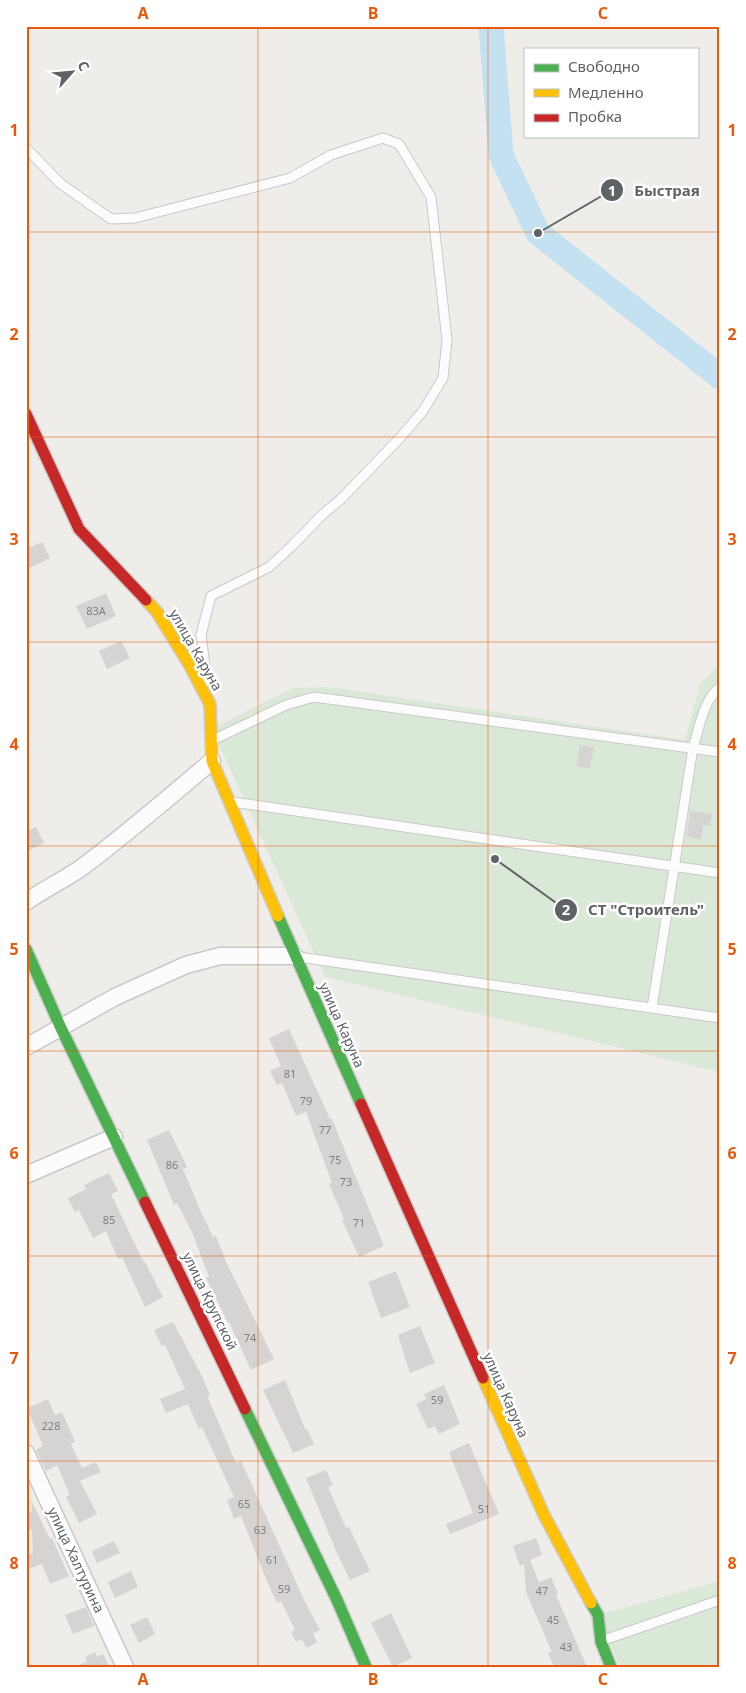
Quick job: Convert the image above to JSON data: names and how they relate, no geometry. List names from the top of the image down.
{
  "streets": {
    "street": ["улица Каруна", "улица Крупской", "улица Халтурина"]
  },
  "places": ["Быстрая", "СТ \"Строитель\""],
  "house_numbers": [
    "83А",
    "81",
    "79",
    "77",
    "75",
    "86",
    "73",
    "85",
    "71",
    "74",
    "59",
    "228",
    "65",
    "51",
    "63",
    "61",
    "59",
    "47",
    "45",
    "43"
  ],
  "legend": ["Свободно", "Медленно", "Пробка"],
  "north": "top right",
  "grid": {
    "columns": ["A", "B", "C"],
    "rows": [
      "1",
      "2",
      "3",
      "4",
      "5",
      "6",
      "7",
      "8"
    ]
  }
}
